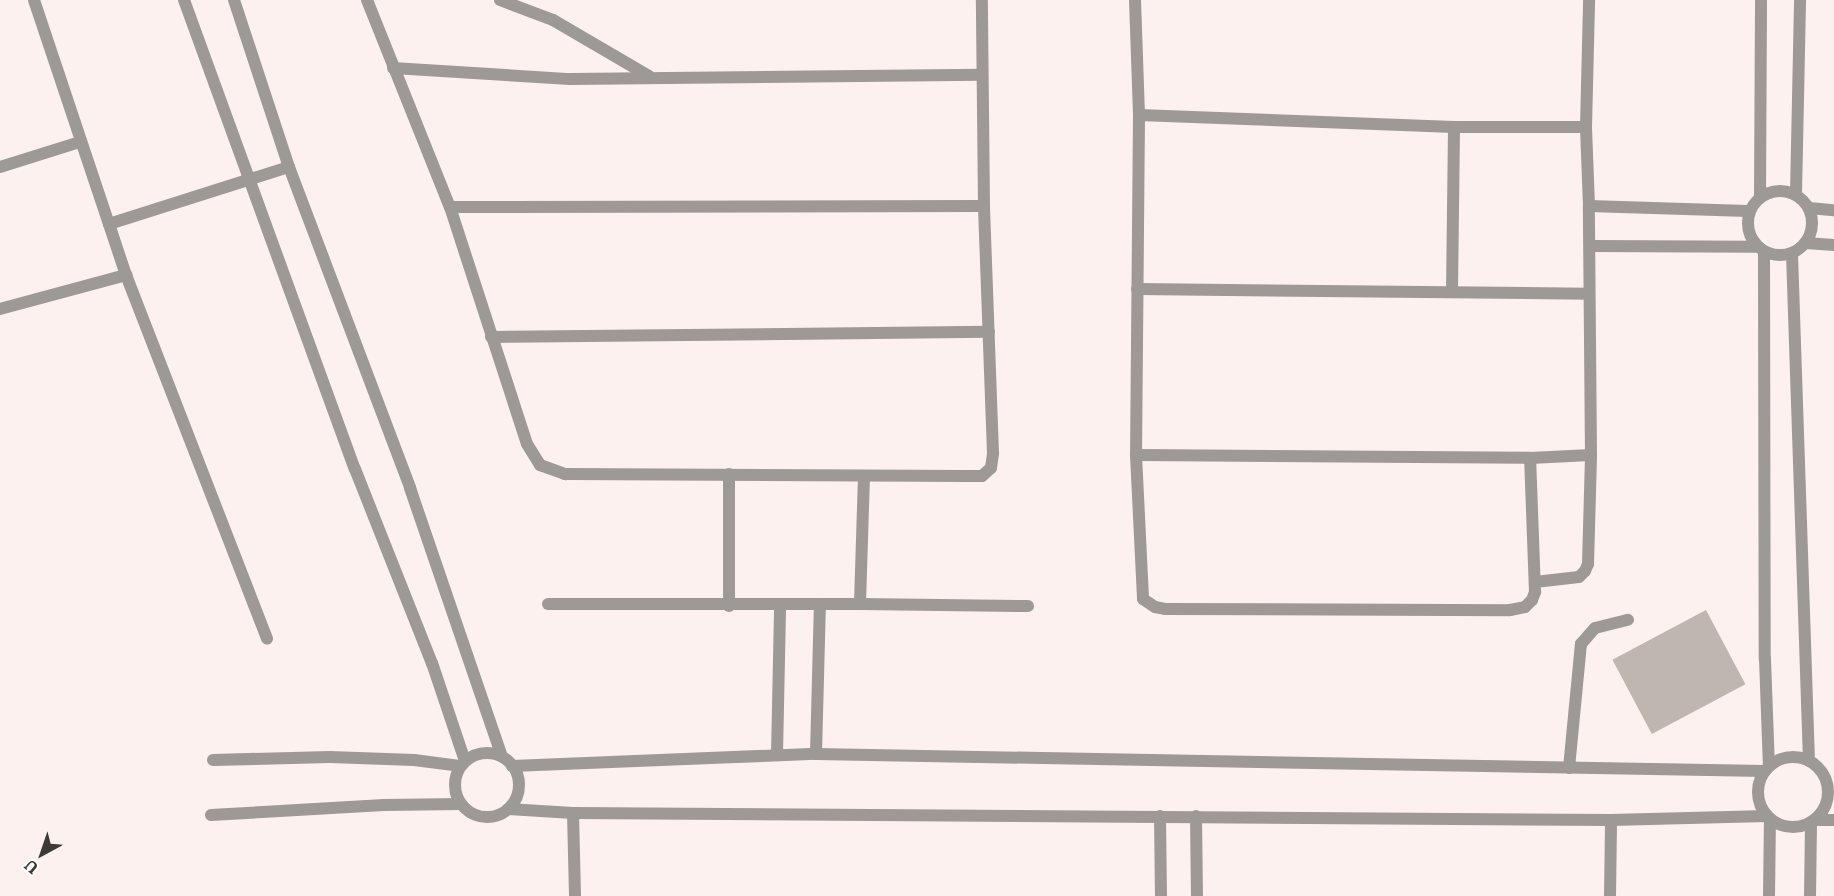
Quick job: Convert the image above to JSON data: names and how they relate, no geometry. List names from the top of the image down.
{
  "north": "bottom left"
}
